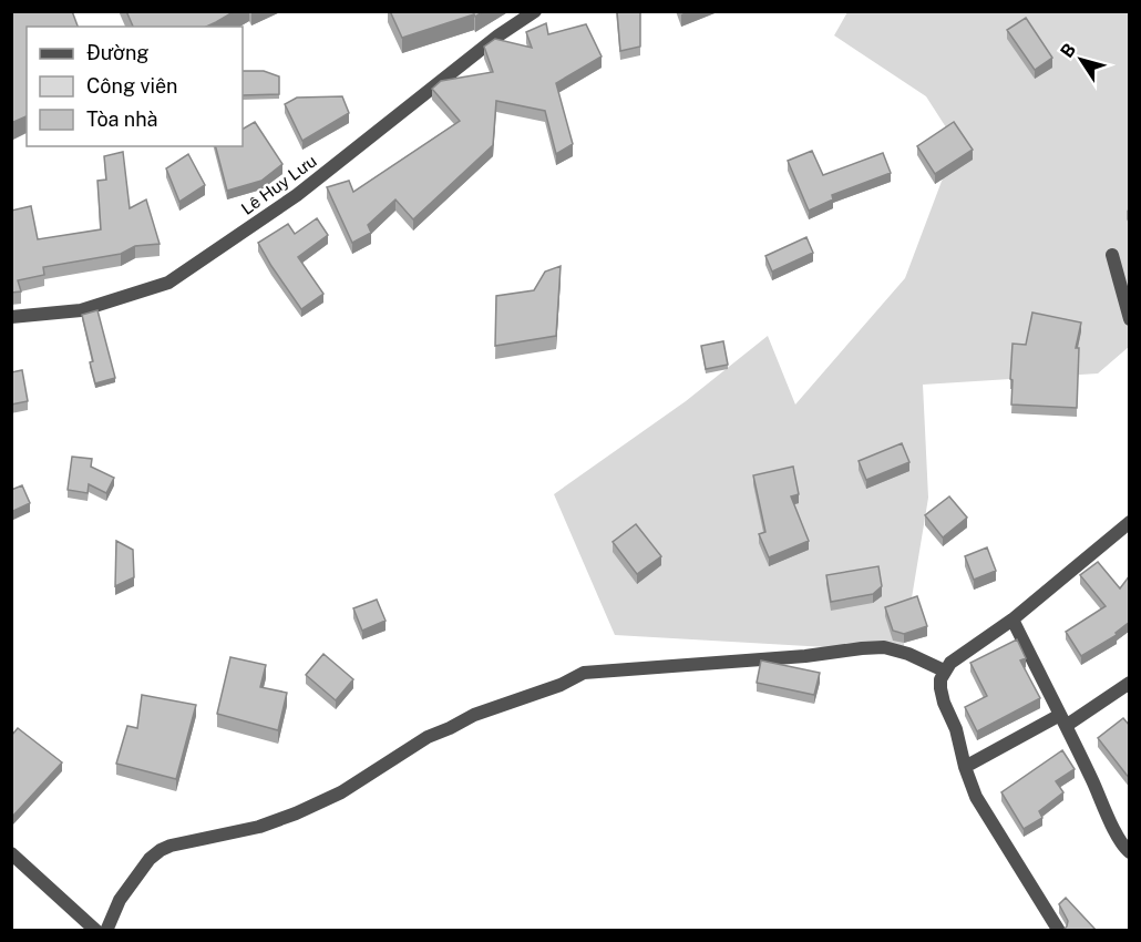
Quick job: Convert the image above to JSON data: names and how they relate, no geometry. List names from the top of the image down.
{
  "streets": {
    "street": ["Lê Huy Lưu"]
  },
  "legend": ["Đường", "Công viên", "Tòa nhà"],
  "north": "top left"
}
